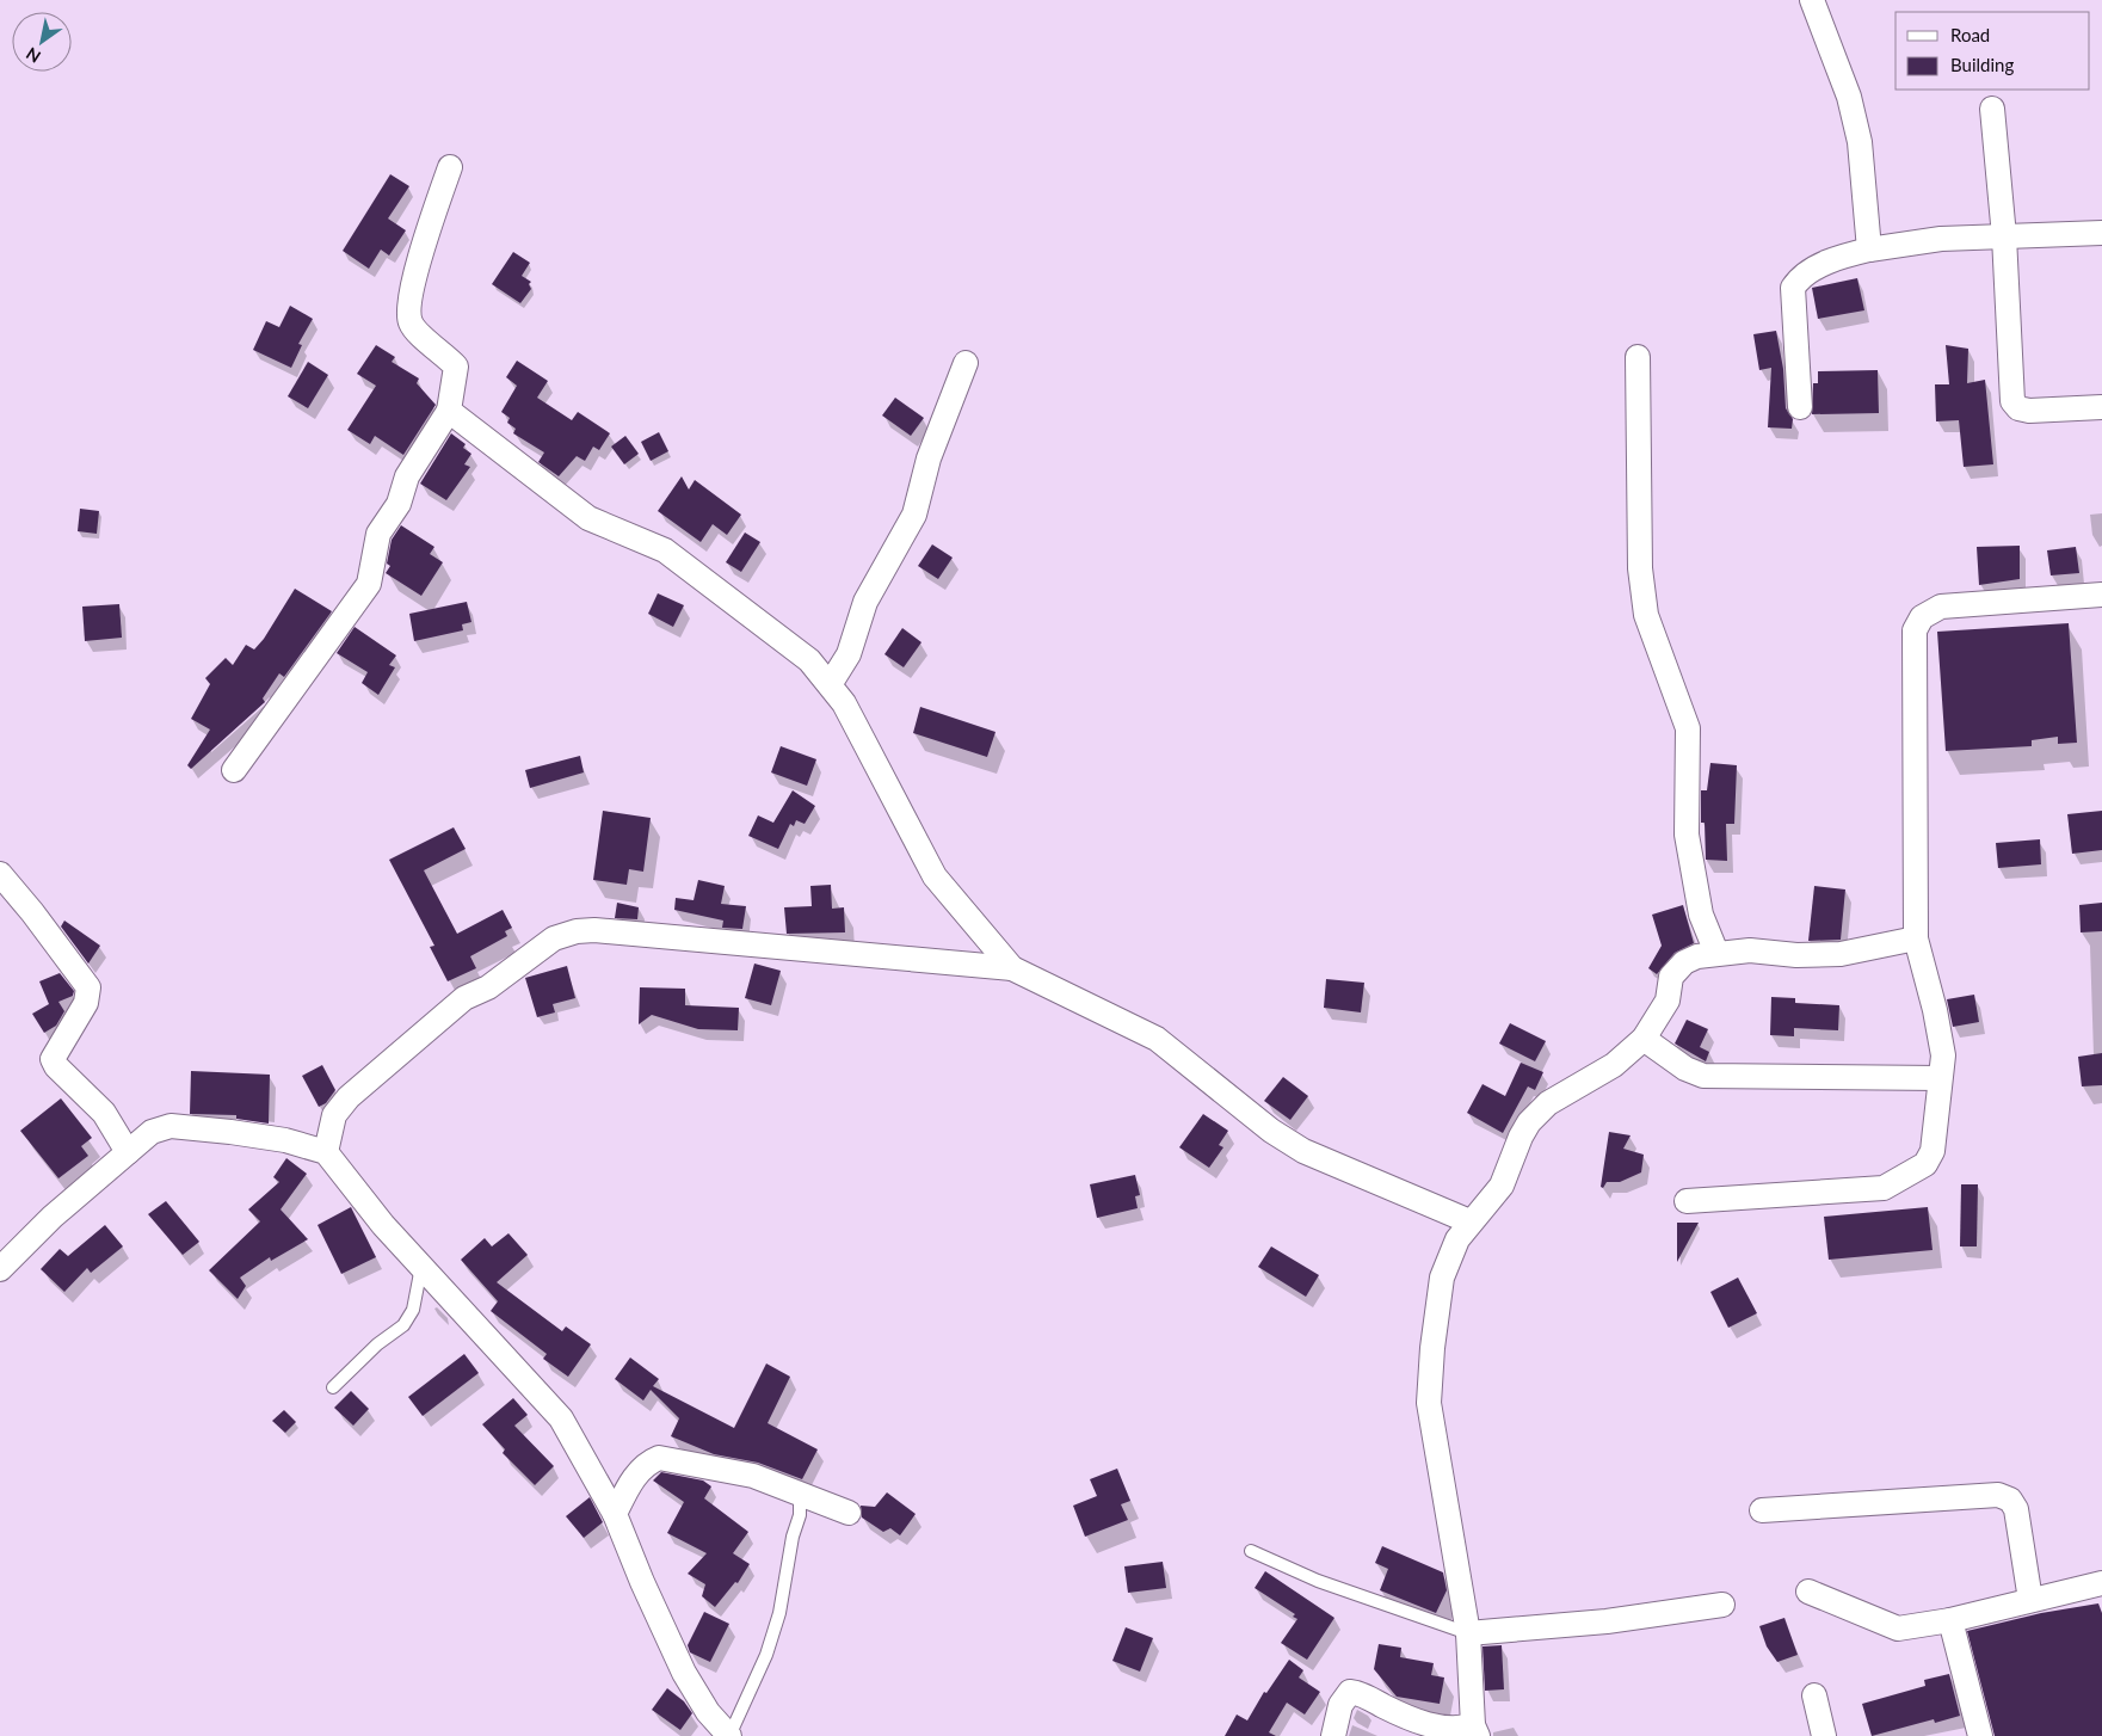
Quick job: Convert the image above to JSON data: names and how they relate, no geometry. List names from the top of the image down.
{
  "legend": ["Road", "Building"],
  "north": "bottom left"
}
